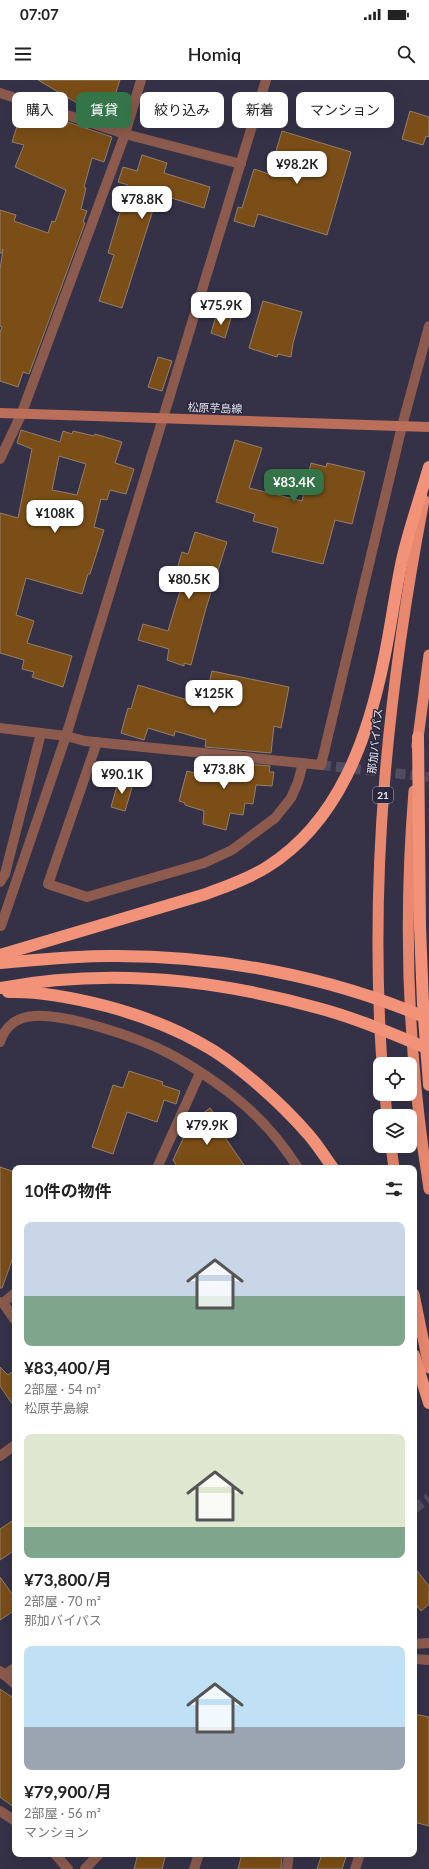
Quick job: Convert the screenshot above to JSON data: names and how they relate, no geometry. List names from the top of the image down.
{
  "streets": {
    "highway": ["那加バイパス", "21"],
    "main road": ["松原芋島線"]
  },
  "page": {
    "status": "07:07",
    "header": "Homiq",
    "chip": [
      "購入",
      "賃貸",
      "絞り込み",
      "新着",
      "マンション"
    ],
    "price": [
      "¥98.2K",
      "¥78.8K",
      "¥75.9K",
      "¥83.4K",
      "¥108K",
      "¥80.5K",
      "¥125K",
      "¥73.8K",
      "¥90.1K",
      "¥79.9K"
    ],
    "heading": "10件の物件",
    "list": [
      {
        "name": "¥83,400/月",
        "note": "2部屋 · 54 m² · 松原芋島線"
      },
      {
        "name": "¥73,800/月",
        "note": "2部屋 · 70 m² · 那加バイパス"
      },
      {
        "name": "¥79,900/月",
        "note": "2部屋 · 56 m² · マンション"
      }
    ]
  }
}
